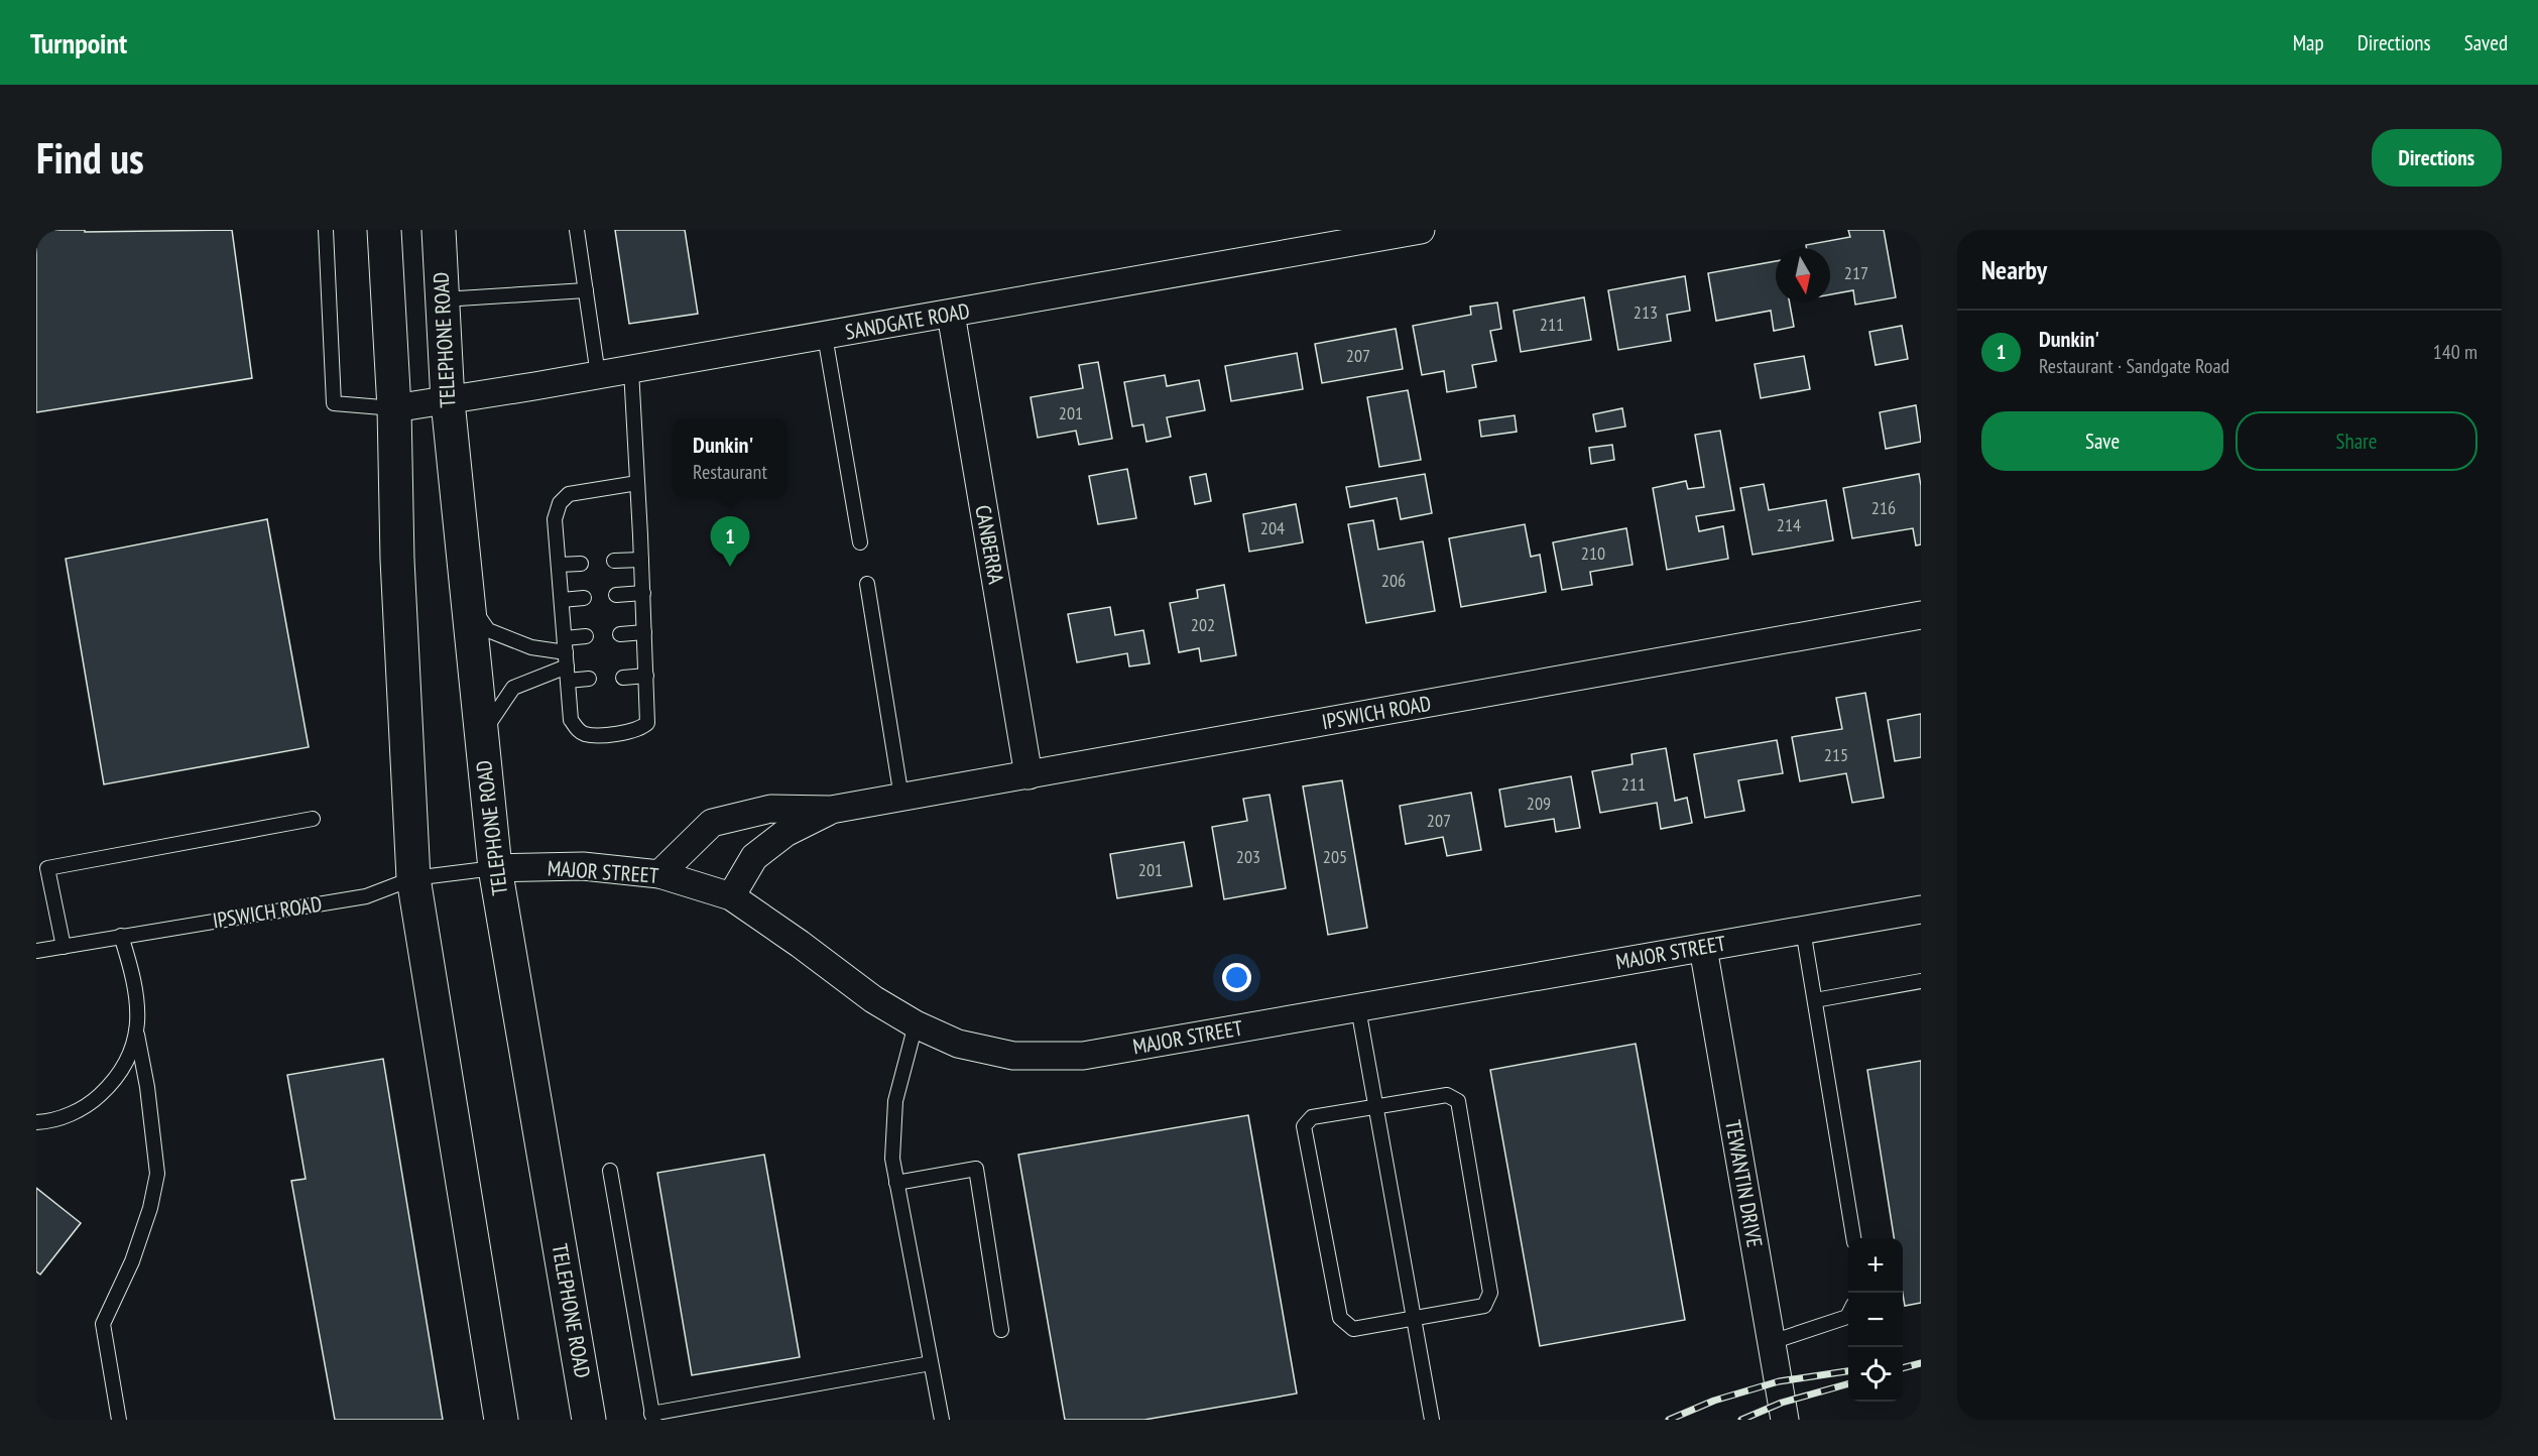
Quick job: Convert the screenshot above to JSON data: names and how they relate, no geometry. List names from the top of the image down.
{
  "streets": {
    "main road": ["TELEPHONE ROAD"],
    "street": [
      "SANDGATE ROAD",
      "CANBERRA",
      "IPSWICH ROAD",
      "MAJOR STREET",
      "TEWANTIN DRIVE"
    ]
  },
  "crossings": [
    ["SANDGATE ROAD", "TELEPHONE ROAD"],
    ["SANDGATE ROAD", "CANBERRA"],
    ["TELEPHONE ROAD", "IPSWICH ROAD"],
    ["TELEPHONE ROAD", "MAJOR STREET"],
    ["CANBERRA", "IPSWICH ROAD"],
    ["IPSWICH ROAD", "MAJOR STREET"],
    ["MAJOR STREET", "TEWANTIN DRIVE"]
  ],
  "house_numbers": [
    "217",
    "213",
    "211",
    "207",
    "201",
    "216",
    "214",
    "204",
    "210",
    "206",
    "202",
    "215",
    "211",
    "209",
    "207",
    "203",
    "205",
    "201"
  ],
  "north": "bottom",
  "page": {
    "header": "Turnpoint",
    "nav": ["Map", "Directions", "Saved"],
    "buttons": [
      "Directions",
      ["Save", "Share"]
    ],
    "title": "Find us",
    "heading": "Nearby",
    "list": [
      {
        "mark": "1",
        "name": "Dunkin'",
        "note": "Restaurant · Sandgate Road",
        "value": "140 m"
      }
    ],
    "popup": ["Dunkin'", "Restaurant"],
    "pins": "1",
    "map_buttons": ["+", "−"]
  }
}
